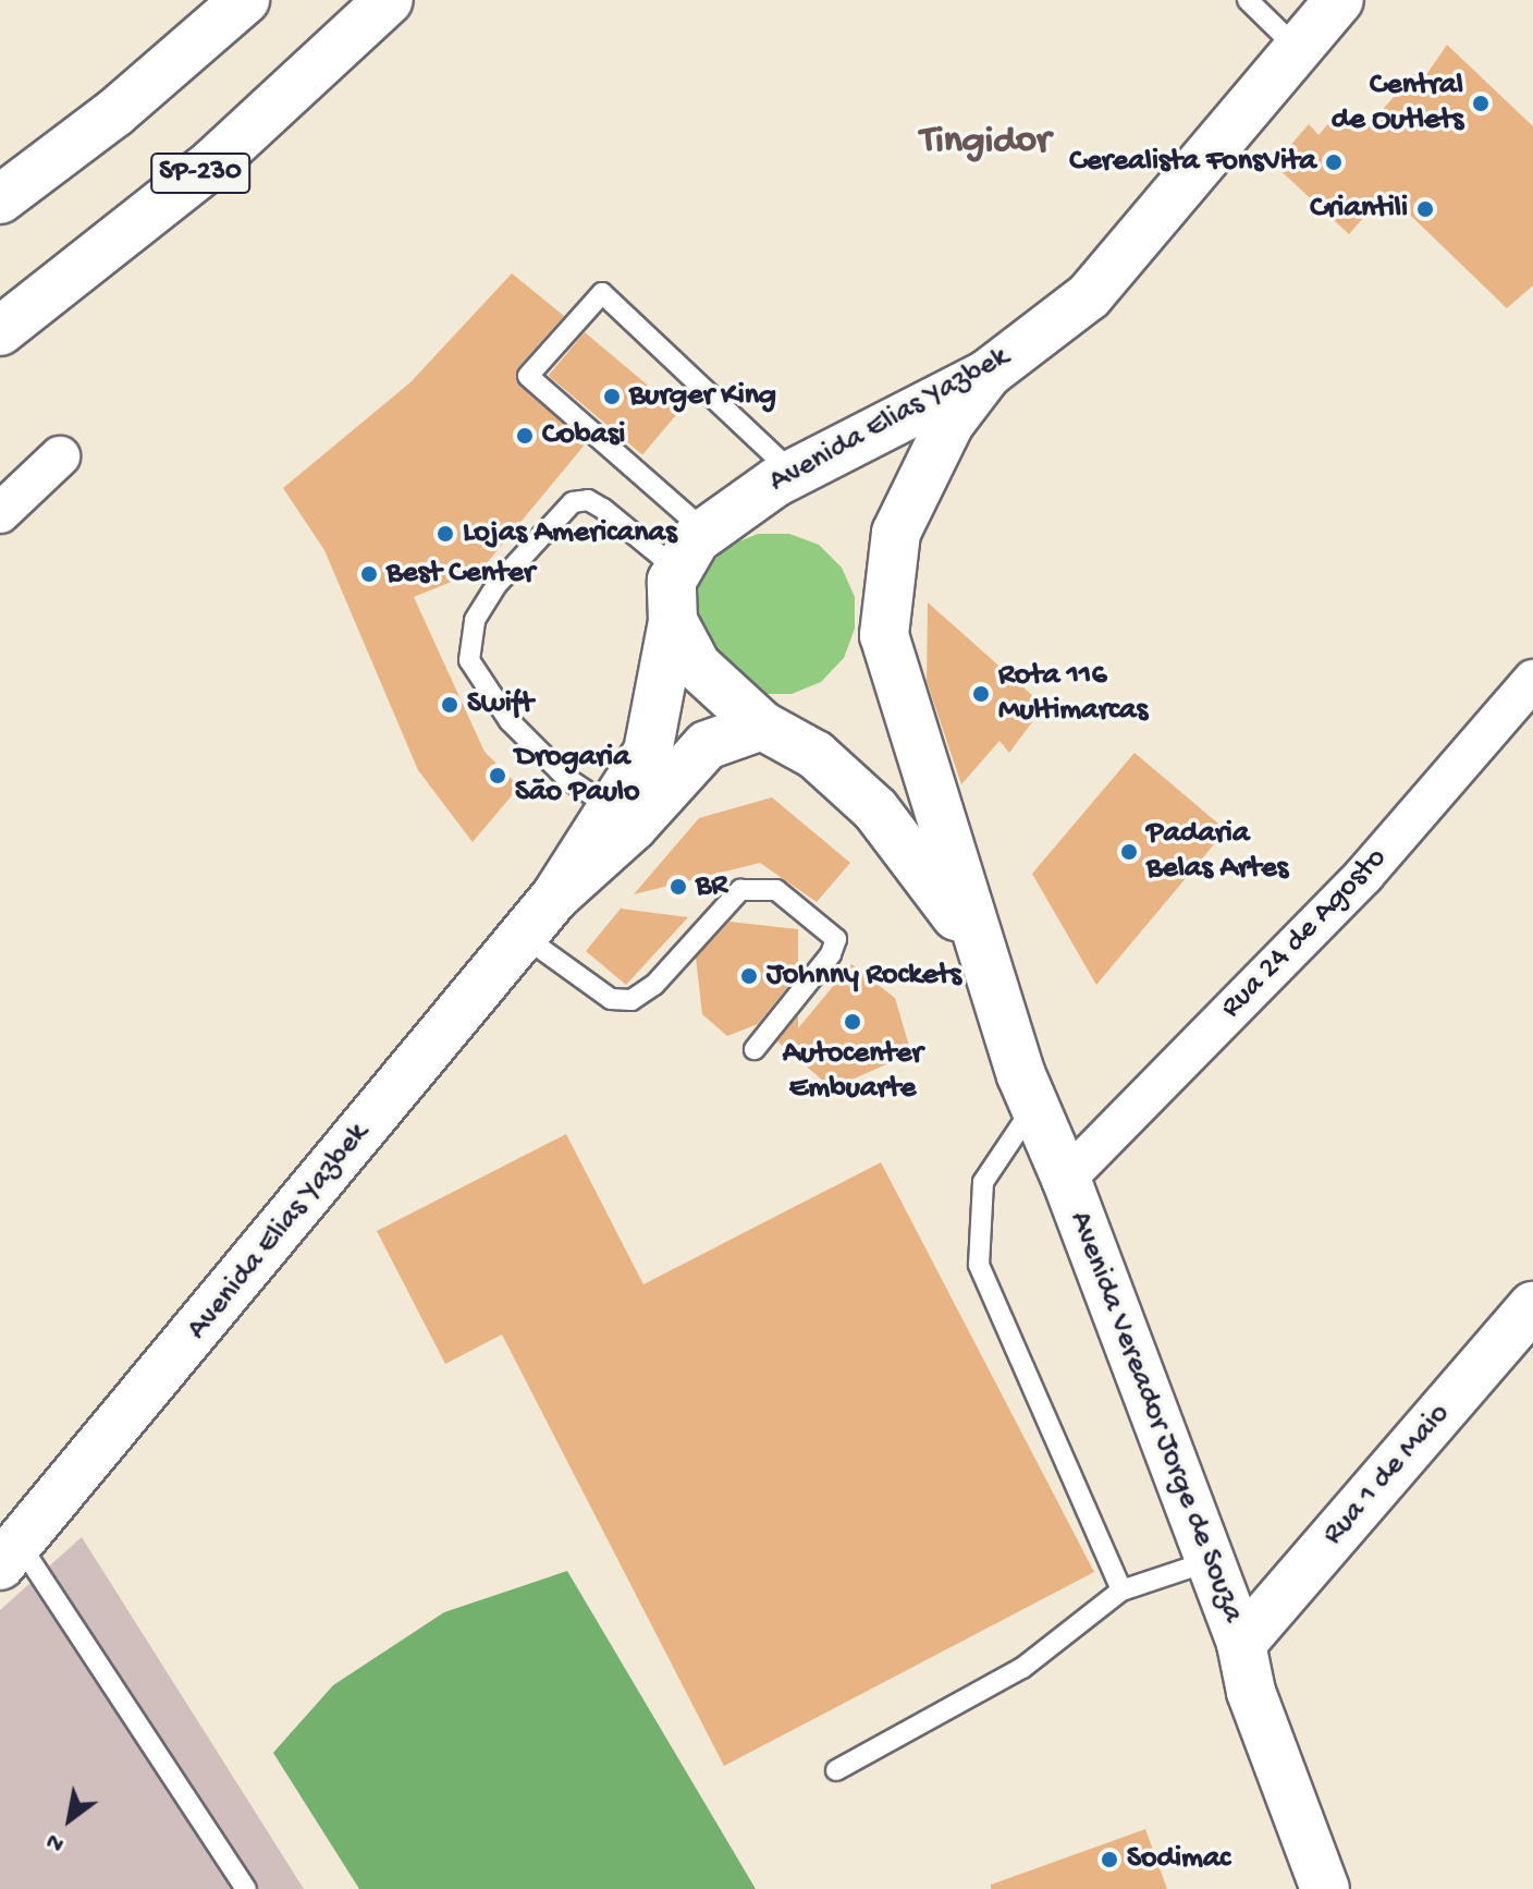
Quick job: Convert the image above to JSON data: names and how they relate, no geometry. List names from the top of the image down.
{
  "streets": {
    "main road": [
      "SP-230",
      "Avenida Elias Yazbek",
      "Avenida Vereador Jorge de Souza",
      "Rua 1 de Maio"
    ],
    "street": ["Rua 24 de Agosto"]
  },
  "crossings": [
    ["Avenida Elias Yazbek", "Avenida Vereador Jorge de Souza"],
    ["Rua 24 de Agosto", "Avenida Vereador Jorge de Souza"],
    ["Avenida Vereador Jorge de Souza", "Rua 1 de Maio"]
  ],
  "districts": ["Tingidor"],
  "places": [
    "Central de Outlets",
    "Cerealista FonsVita",
    "Criantili",
    "Burger King",
    "Cobasi",
    "Lojas Americanas",
    "Best Center",
    "Rota 116 Multimarcas",
    "Swift",
    "Drogaria São Paulo",
    "Padaria Belas Artes",
    "BR",
    "Johnny Rockets",
    "Autocenter Embuarte",
    "Sodimac"
  ],
  "north": "bottom left"
}
